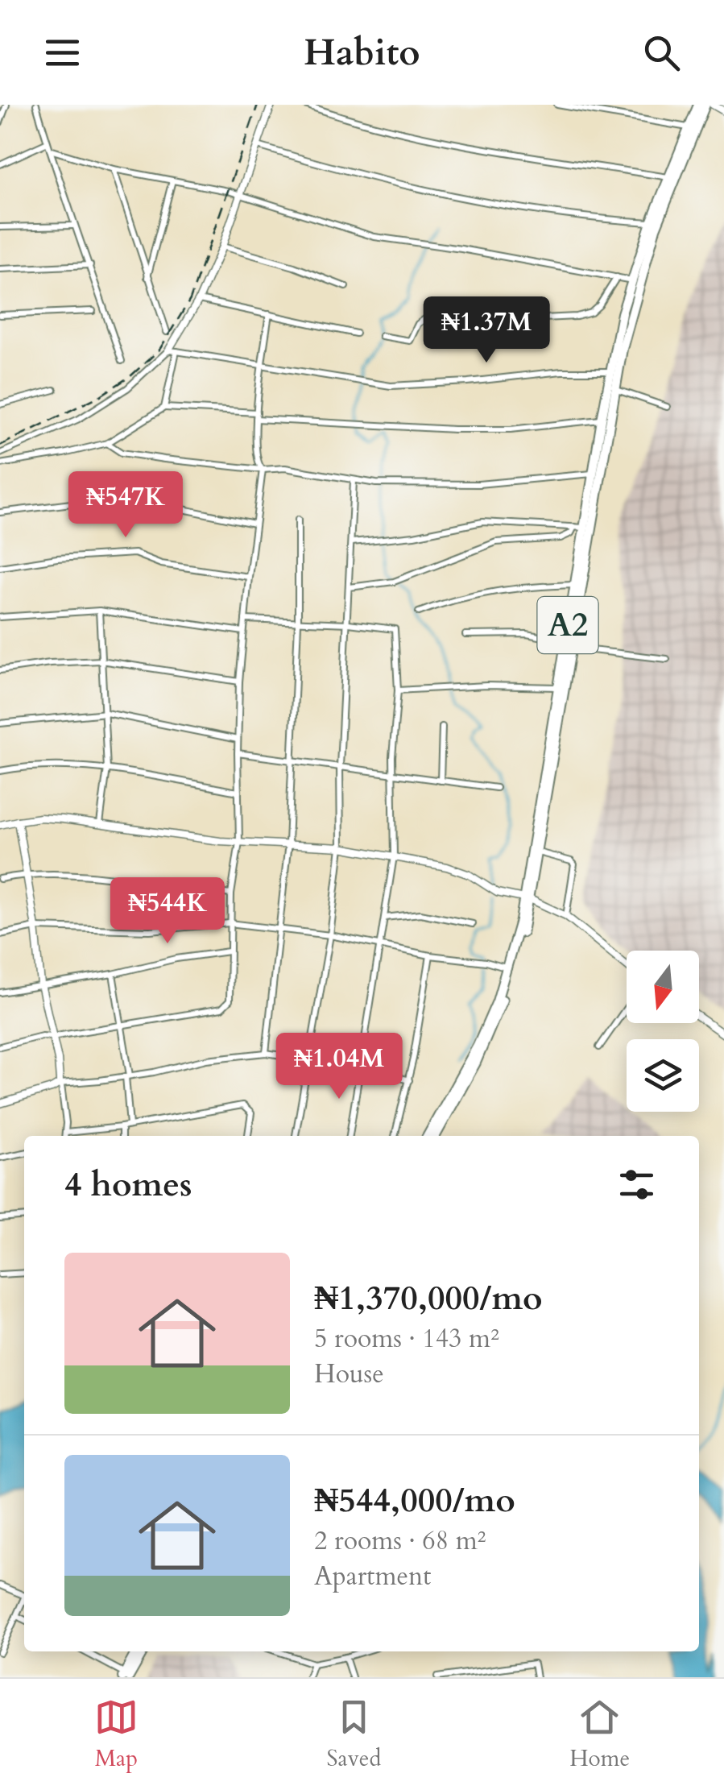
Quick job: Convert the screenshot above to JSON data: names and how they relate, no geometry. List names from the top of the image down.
{
  "streets": {
    "highway": ["A2"]
  },
  "north": "bottom",
  "page": {
    "header": "Habito",
    "price": [
      "₦1.37M",
      "₦547K",
      "₦544K",
      "₦1.04M"
    ],
    "heading": "4 homes",
    "list": [
      {
        "name": "₦1,370,000/mo",
        "note": "5 rooms · 143 m² · House"
      },
      {
        "name": "₦544,000/mo",
        "note": "2 rooms · 68 m² · Apartment"
      }
    ],
    "tabs": ["Map", "Saved", "Home"]
  }
}
